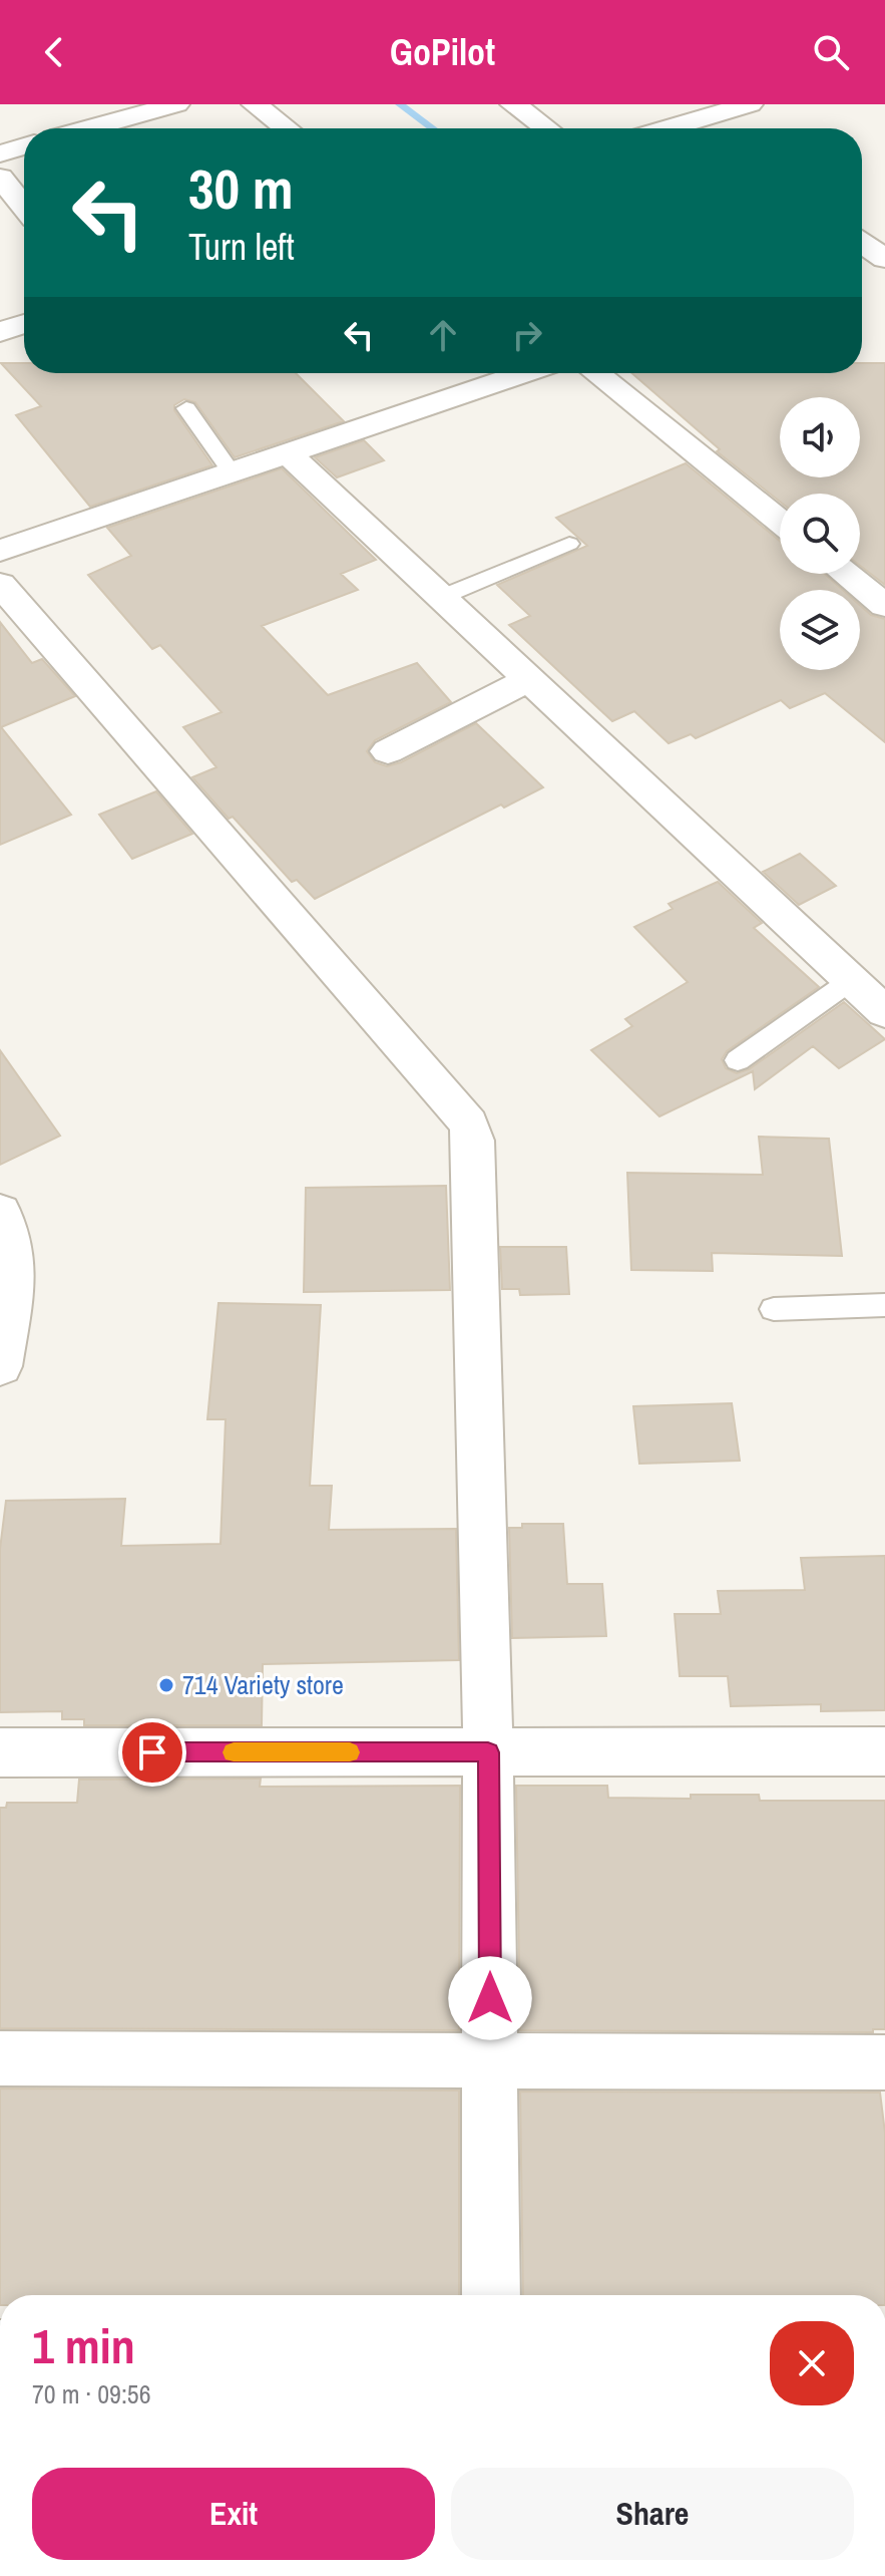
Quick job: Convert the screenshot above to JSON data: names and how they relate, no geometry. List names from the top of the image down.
{
  "places": ["714 Variety store"],
  "page": {
    "header": "GoPilot",
    "turn": ["30 m", "Turn left"],
    "heading": ["1 min", "70 m · 09:56"],
    "buttons": ["Exit", "Share"]
  }
}
